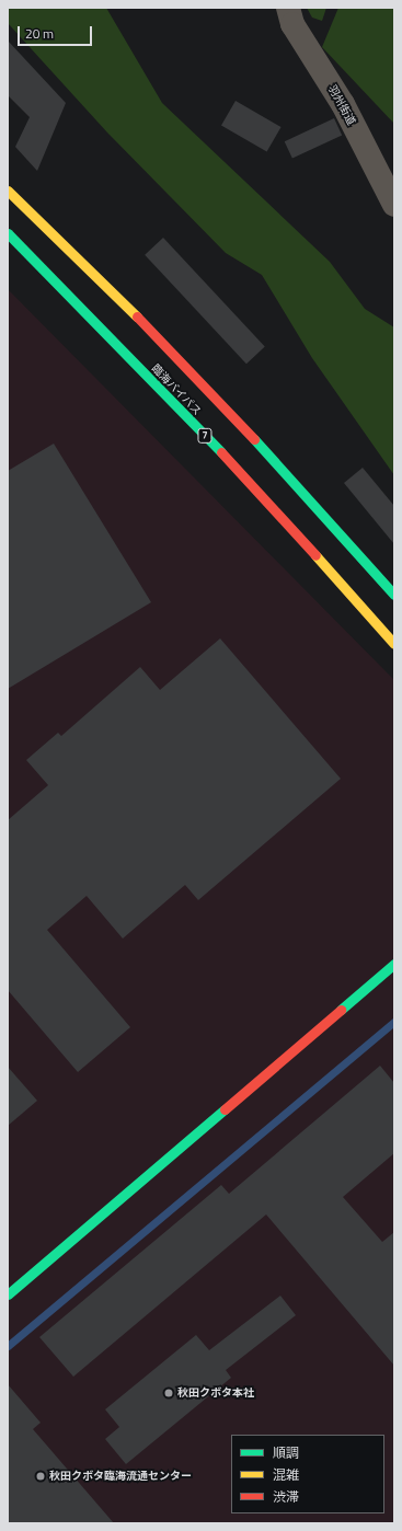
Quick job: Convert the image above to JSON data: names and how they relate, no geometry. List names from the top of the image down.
{
  "streets": {
    "main road": ["臨海バイパス", "7"],
    "street": ["羽州街道"]
  },
  "places": ["秋田クボタ本社", "秋田クボタ臨海流通センター"],
  "legend": ["順調", "混雑", "渋滞"],
  "scale_bar": "20 m"
}
